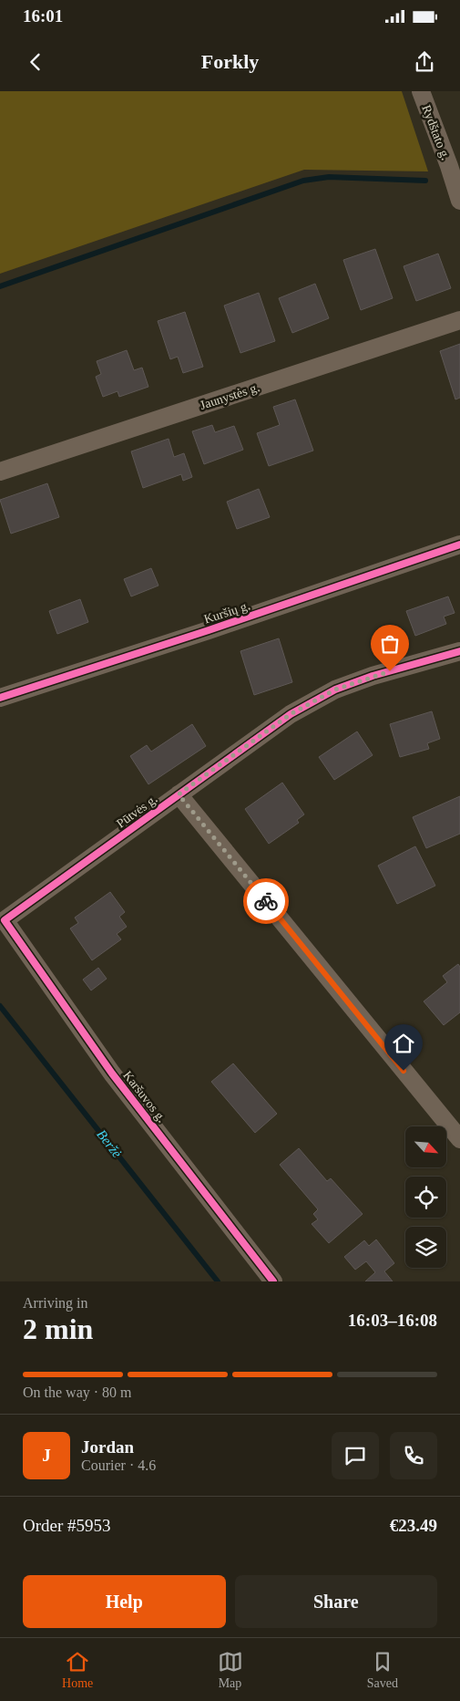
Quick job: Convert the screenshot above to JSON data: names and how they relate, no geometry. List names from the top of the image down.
{
  "streets": {
    "street": [
      "Rydštato g.",
      "Jaunystės g.",
      "Kuršių g.",
      "Pūtvės g.",
      "Karšuvos g."
    ]
  },
  "crossings": [
    ["Pūtvės g.", "Karšuvos g."]
  ],
  "water": ["Beržė"],
  "north": "bottom right",
  "page": {
    "status": "16:01",
    "header": "Forkly",
    "heading": ["2 min", "Arriving in", "16:03–16:08"],
    "panel": [
      "Jordan",
      "Courier · 4.6",
      "Order #5953",
      "€23.49"
    ],
    "bar": "On the way · 80 m",
    "round": "J",
    "buttons": ["Help", "Share"],
    "tabs": ["Home", "Map", "Saved"]
  }
}
